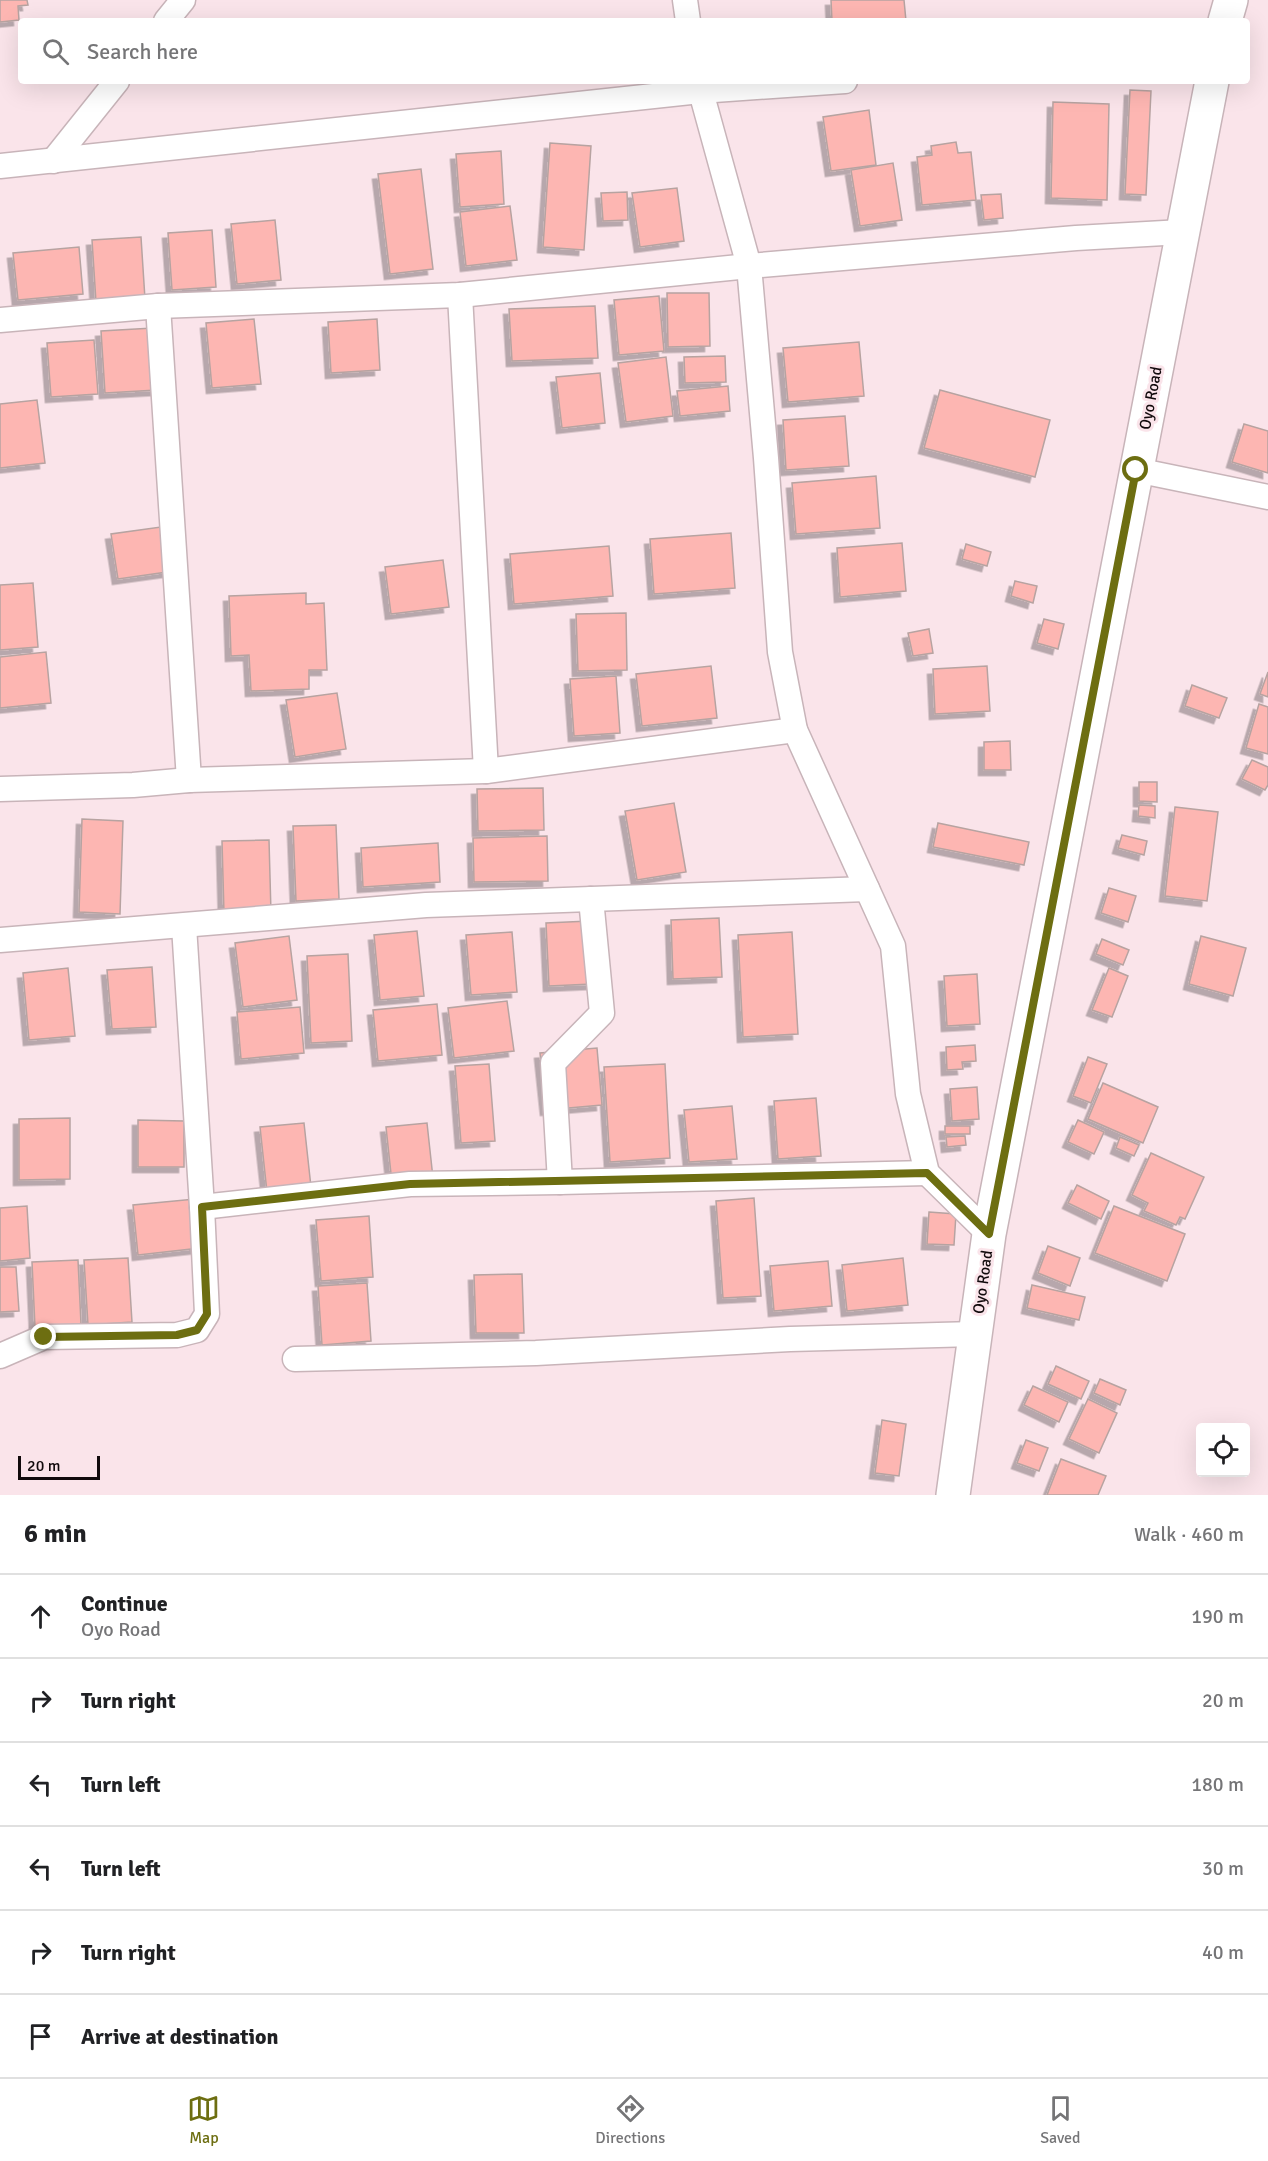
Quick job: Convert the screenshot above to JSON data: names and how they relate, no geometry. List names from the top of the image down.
{
  "streets": {
    "street": ["Oyo Road"]
  },
  "scale_bar": "20 m",
  "page": {
    "search": "Search here",
    "scale": "20 m",
    "heading": ["6 min", "Walk · 460 m"],
    "list": [
      ["Continue", "Oyo Road", "190 m"],
      ["Turn right", "20 m"],
      ["Turn left", "180 m"],
      ["Turn left", "30 m"],
      ["Turn right", "40 m"],
      "Arrive at destination"
    ],
    "nav": ["Map", "Directions", "Saved"]
  }
}
